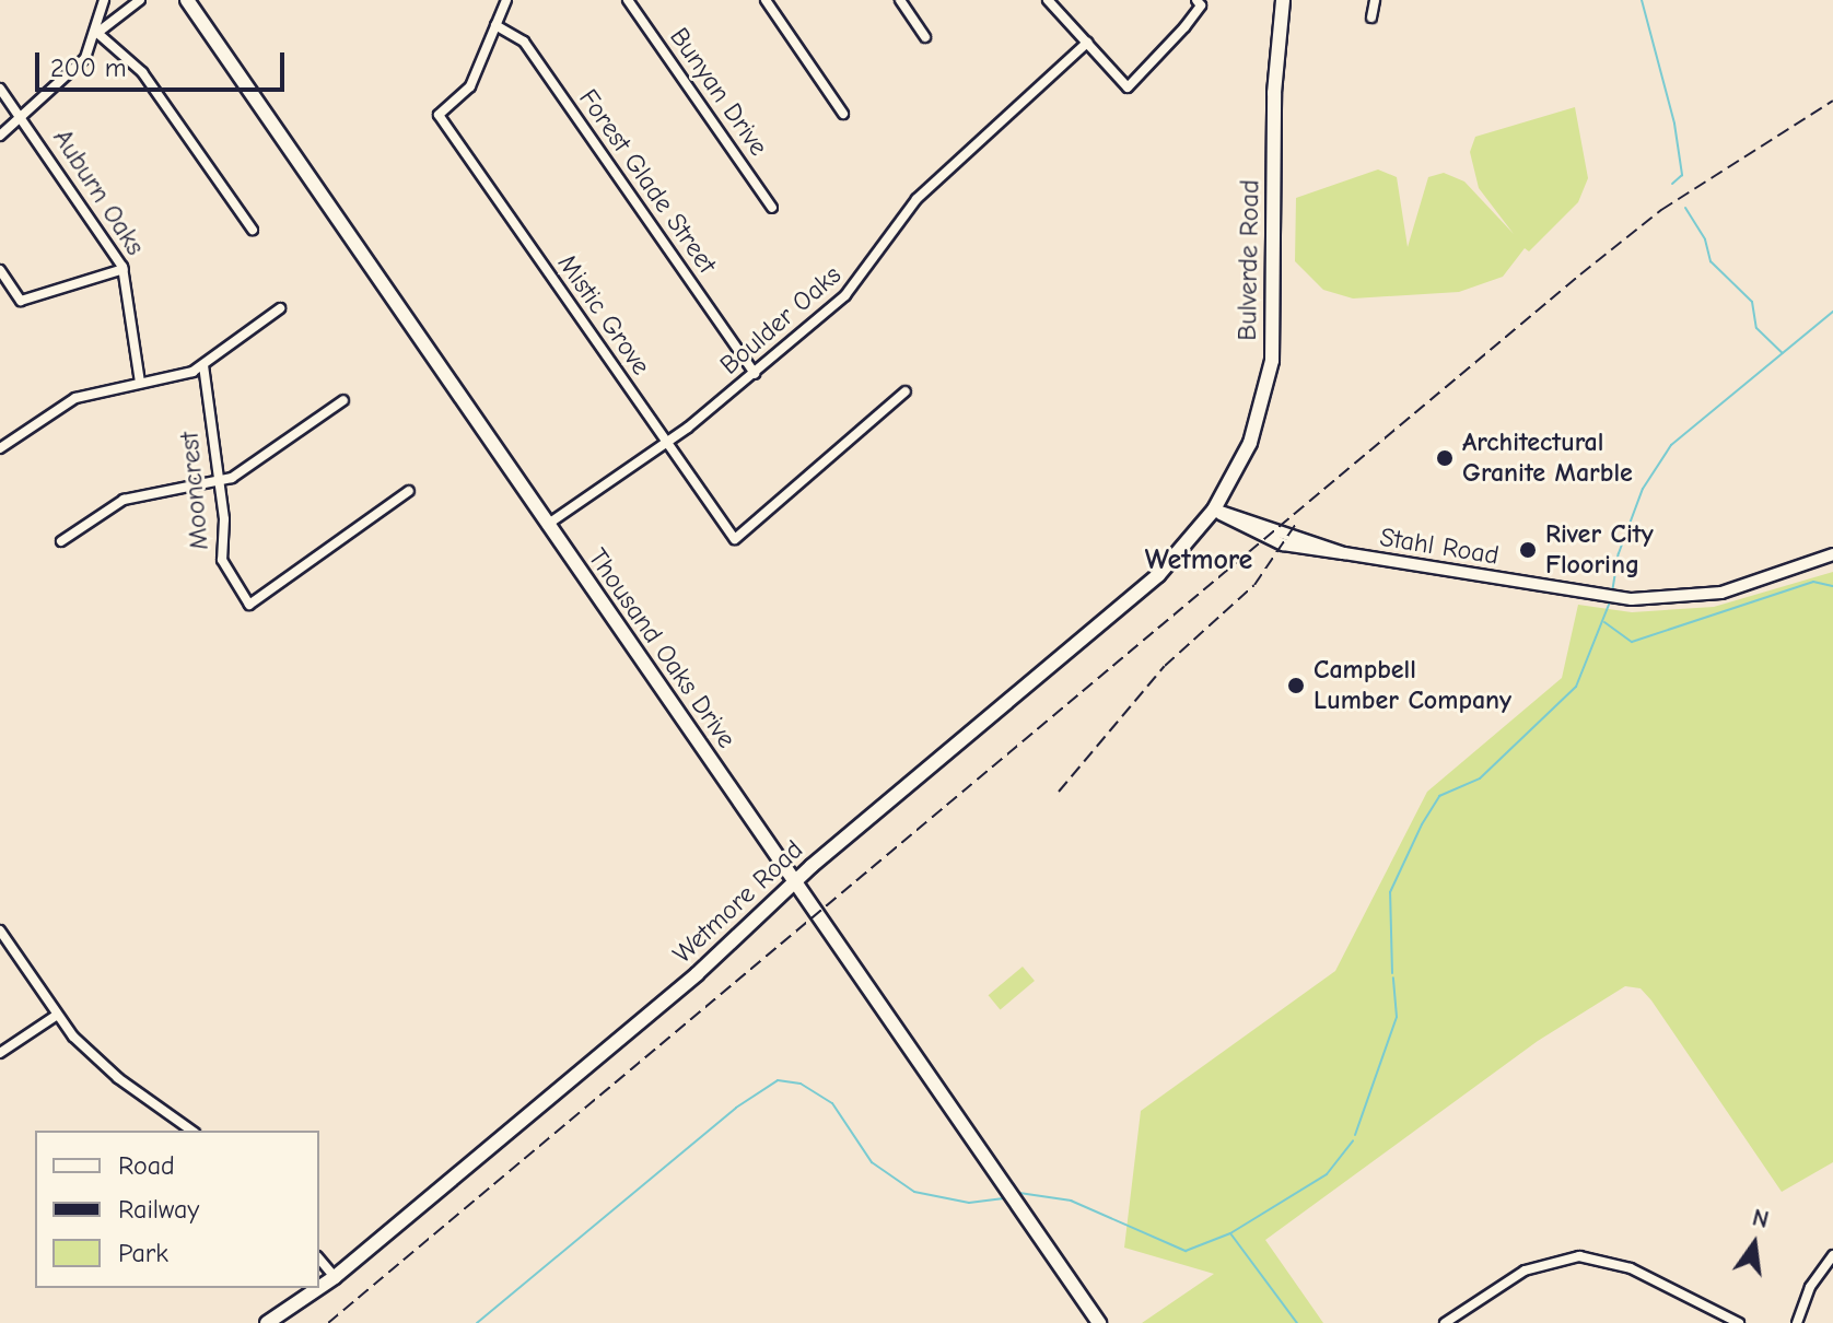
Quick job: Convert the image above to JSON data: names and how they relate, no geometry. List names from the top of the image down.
{
  "streets": {
    "main road": ["Bulverde Road", "Thousand Oaks Drive", "Wetmore Road"],
    "street": [
      "Bunyan Drive",
      "Forest Glade Street",
      "Auburn Oaks",
      "Mistic Grove",
      "Boulder Oaks",
      "Mooncrest",
      "Stahl Road"
    ]
  },
  "crossings": [
    ["Forest Glade Street", "Mistic Grove"],
    ["Forest Glade Street", "Boulder Oaks"],
    ["Bulverde Road", "Stahl Road"],
    ["Bulverde Road", "Wetmore Road"],
    ["Mistic Grove", "Boulder Oaks"],
    ["Boulder Oaks", "Thousand Oaks Drive"],
    ["Stahl Road", "Wetmore Road"],
    ["Thousand Oaks Drive", "Wetmore Road"]
  ],
  "districts": ["Wetmore"],
  "places": ["Architectural Granite Marble", "River City Flooring", "Campbell Lumber Company"],
  "legend": ["Road", "Railway", "Park"],
  "scale_bar": "200 m",
  "north": "top"
}
